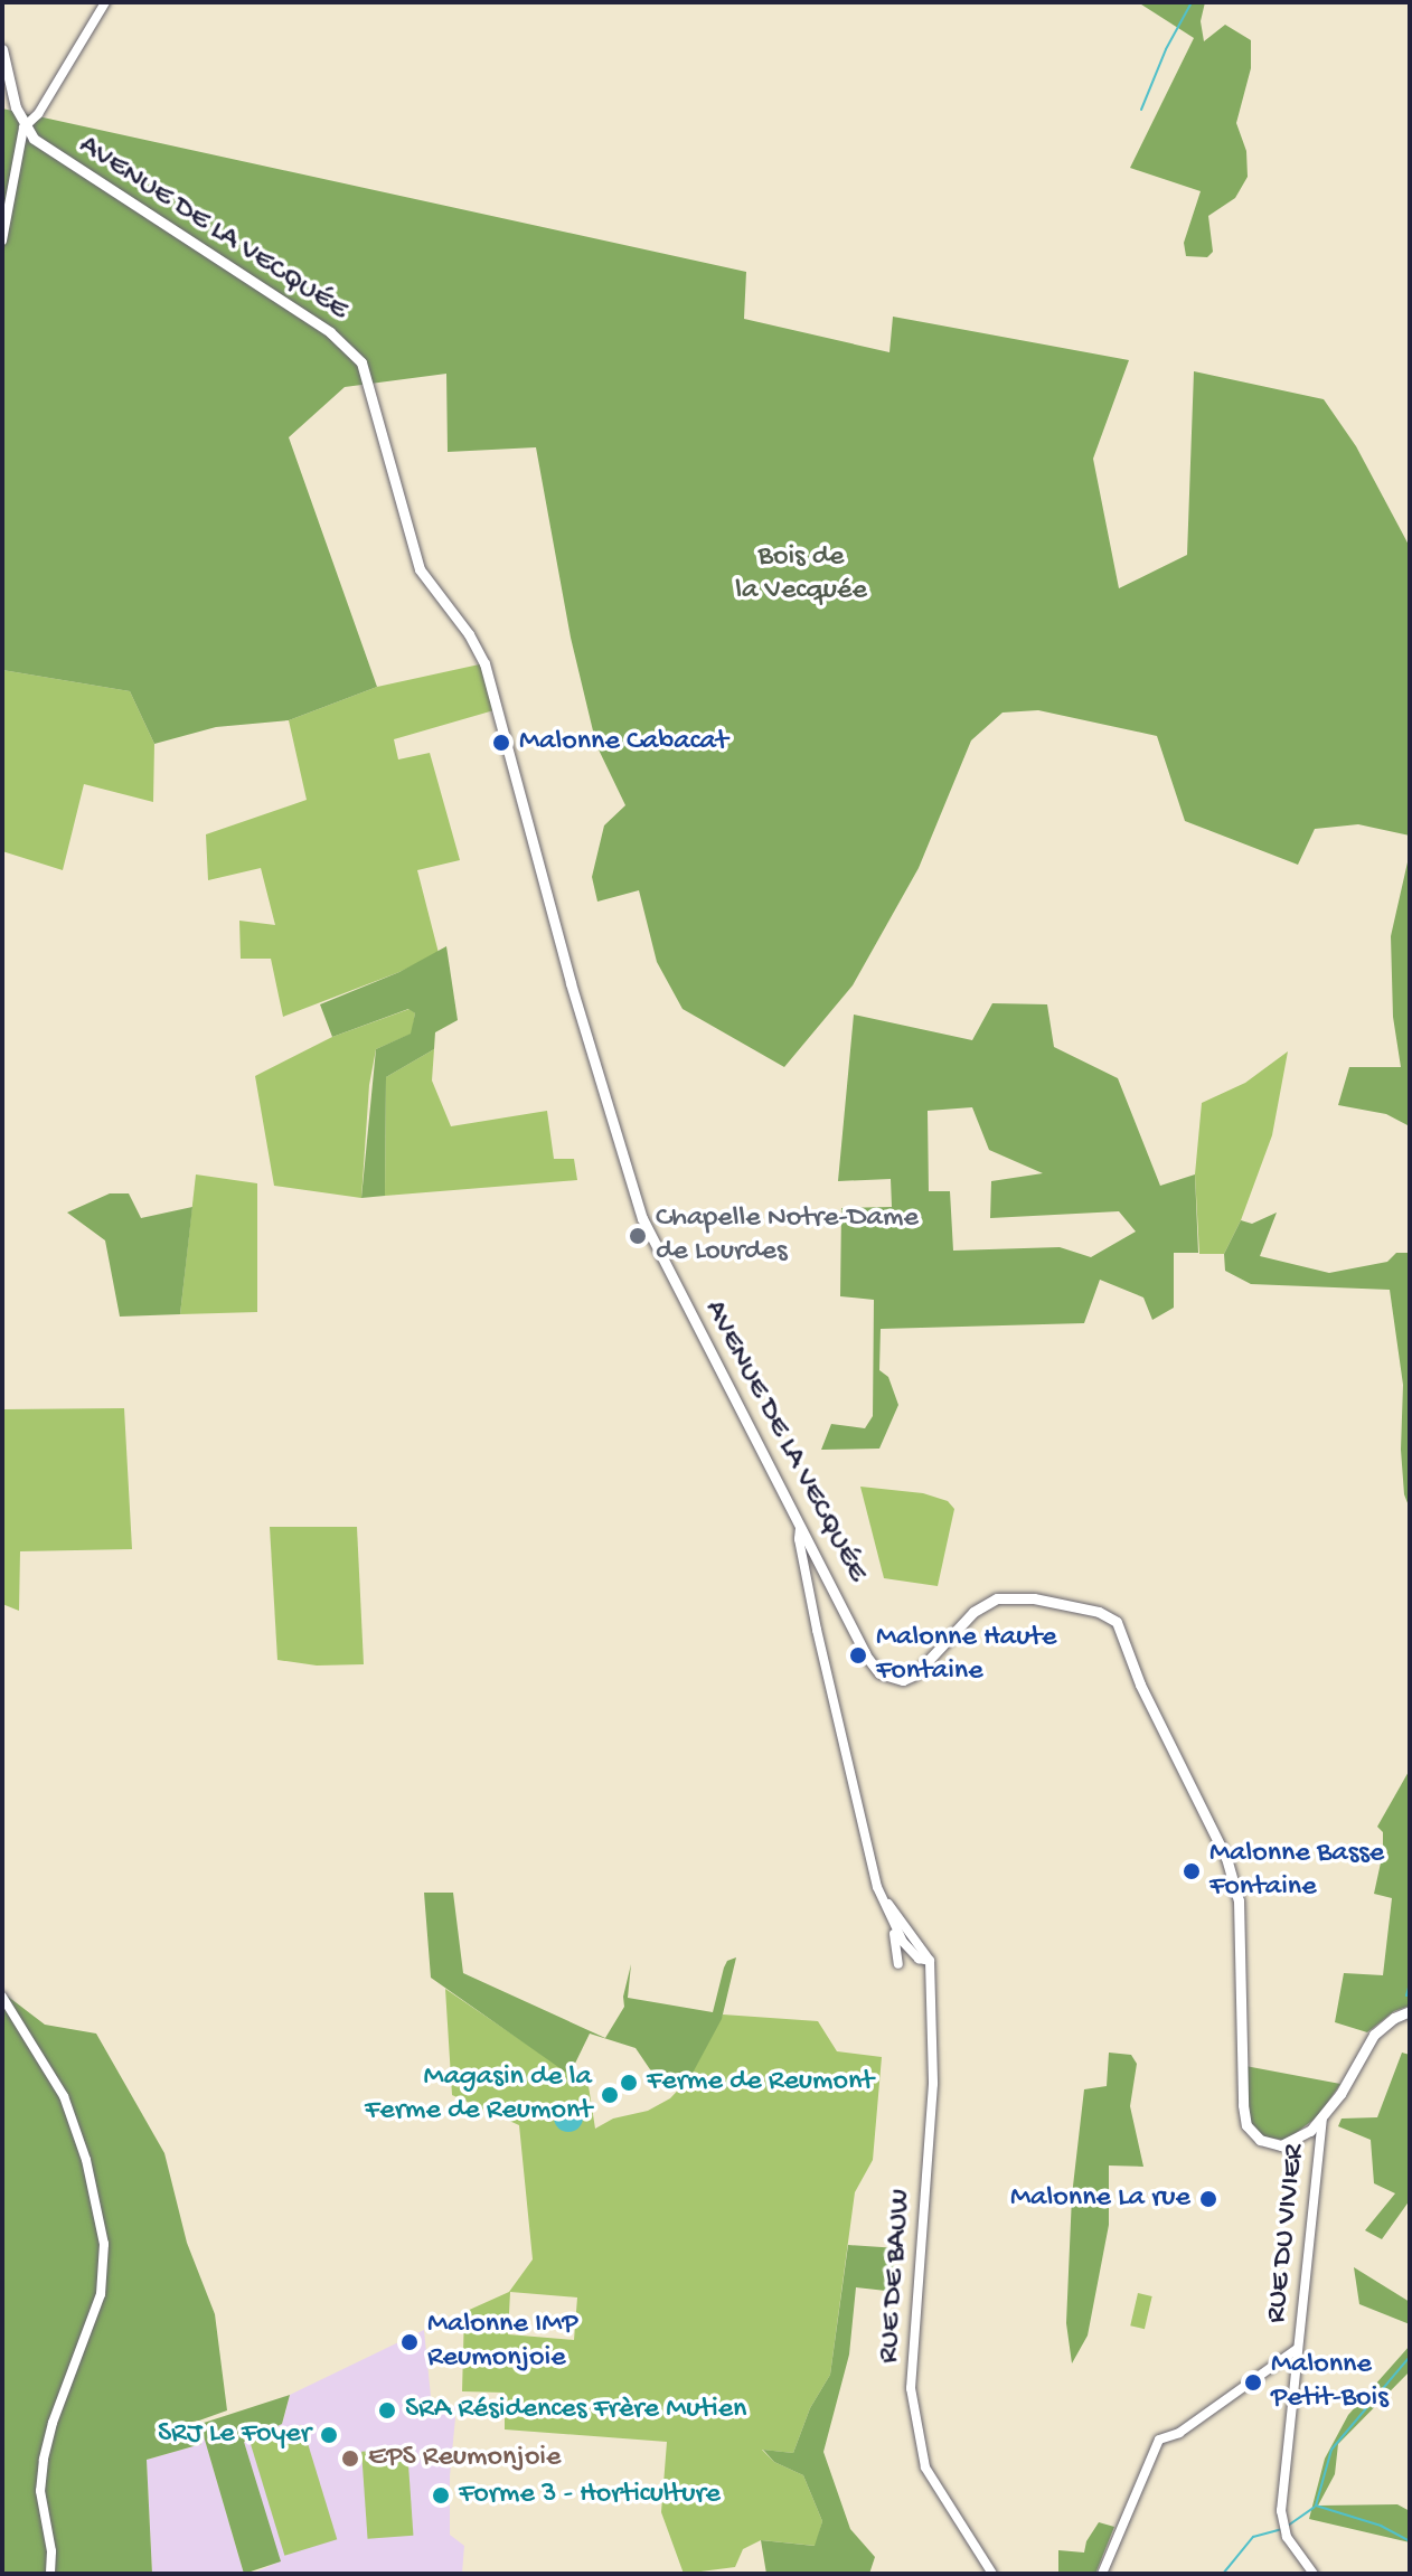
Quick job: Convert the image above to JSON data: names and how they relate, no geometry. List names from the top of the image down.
{
  "streets": {
    "main road": ["AVENUE DE LA VECQUÉE"],
    "street": ["RUE DU VIVIER", "RUE DE BAUW"]
  },
  "crossings": [
    ["AVENUE DE LA VECQUÉE", "RUE DU VIVIER"]
  ],
  "parks": ["Bois de la Vecquée"],
  "places": [
    "Malonne Cabacat",
    "Chapelle Notre-Dame de Lourdes",
    "Malonne Haute Fontaine",
    "Malonne Basse Fontaine",
    "Ferme de Reumont",
    "Magasin de la Ferme de Reumont",
    "Malonne La rue",
    "Malonne IMP Reumonjoie",
    "Malonne Petit-Bois",
    "SRA Résidences Frère Mutien",
    "SRJ Le Foyer",
    "EPS Reumonjoie",
    "Forme 3 - Horticulture"
  ]
}
